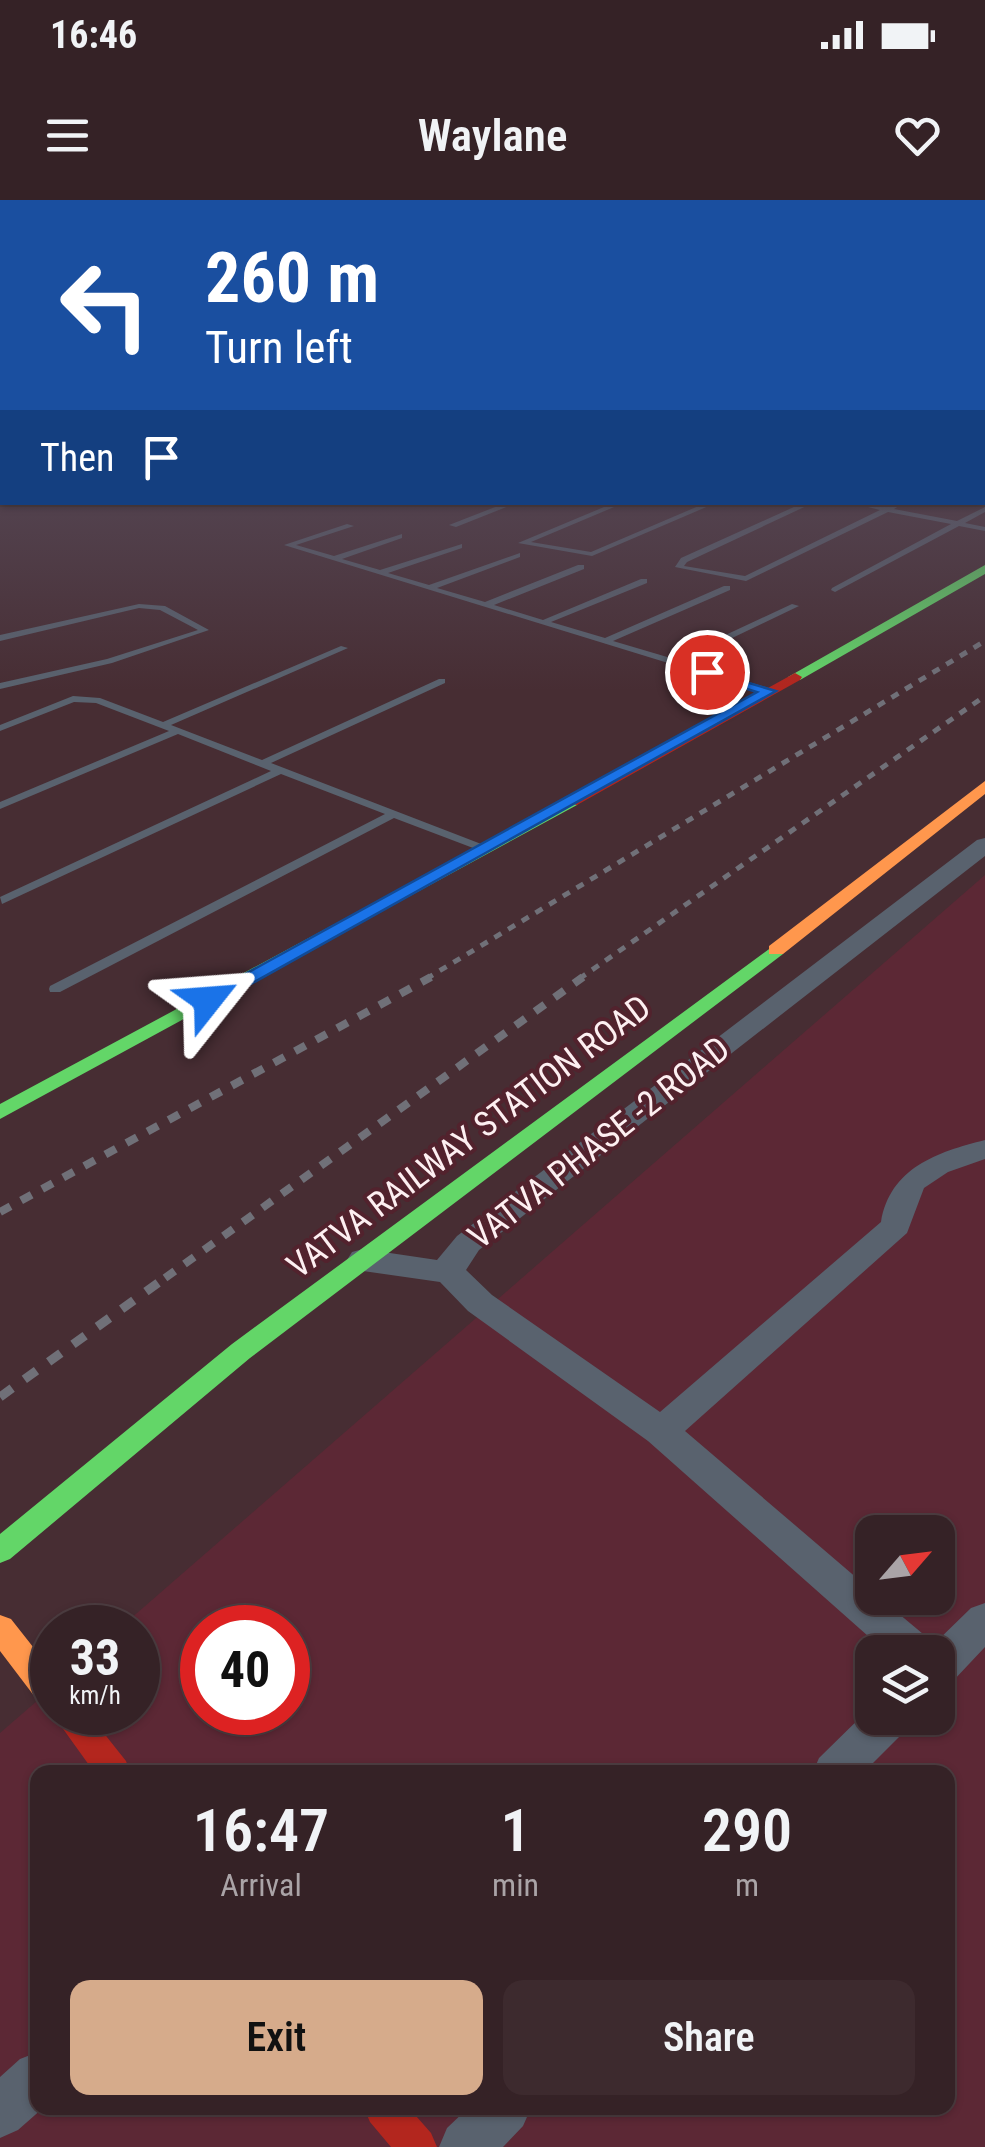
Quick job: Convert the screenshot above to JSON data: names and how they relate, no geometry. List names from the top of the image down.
{
  "streets": {
    "street": ["VATVA RAILWAY STATION ROAD", "VATVA PHASE -2 ROAD"]
  },
  "north": "top right",
  "page": {
    "status": "16:46",
    "header": "Waylane",
    "turn": ["260 m", "Turn left"],
    "then": "Then",
    "speed": "33 km/h",
    "limit": "40",
    "eta": [
      "16:47",
      "Arrival",
      "1",
      "min",
      "290",
      "m"
    ],
    "buttons": ["Exit", "Share"]
  }
}
